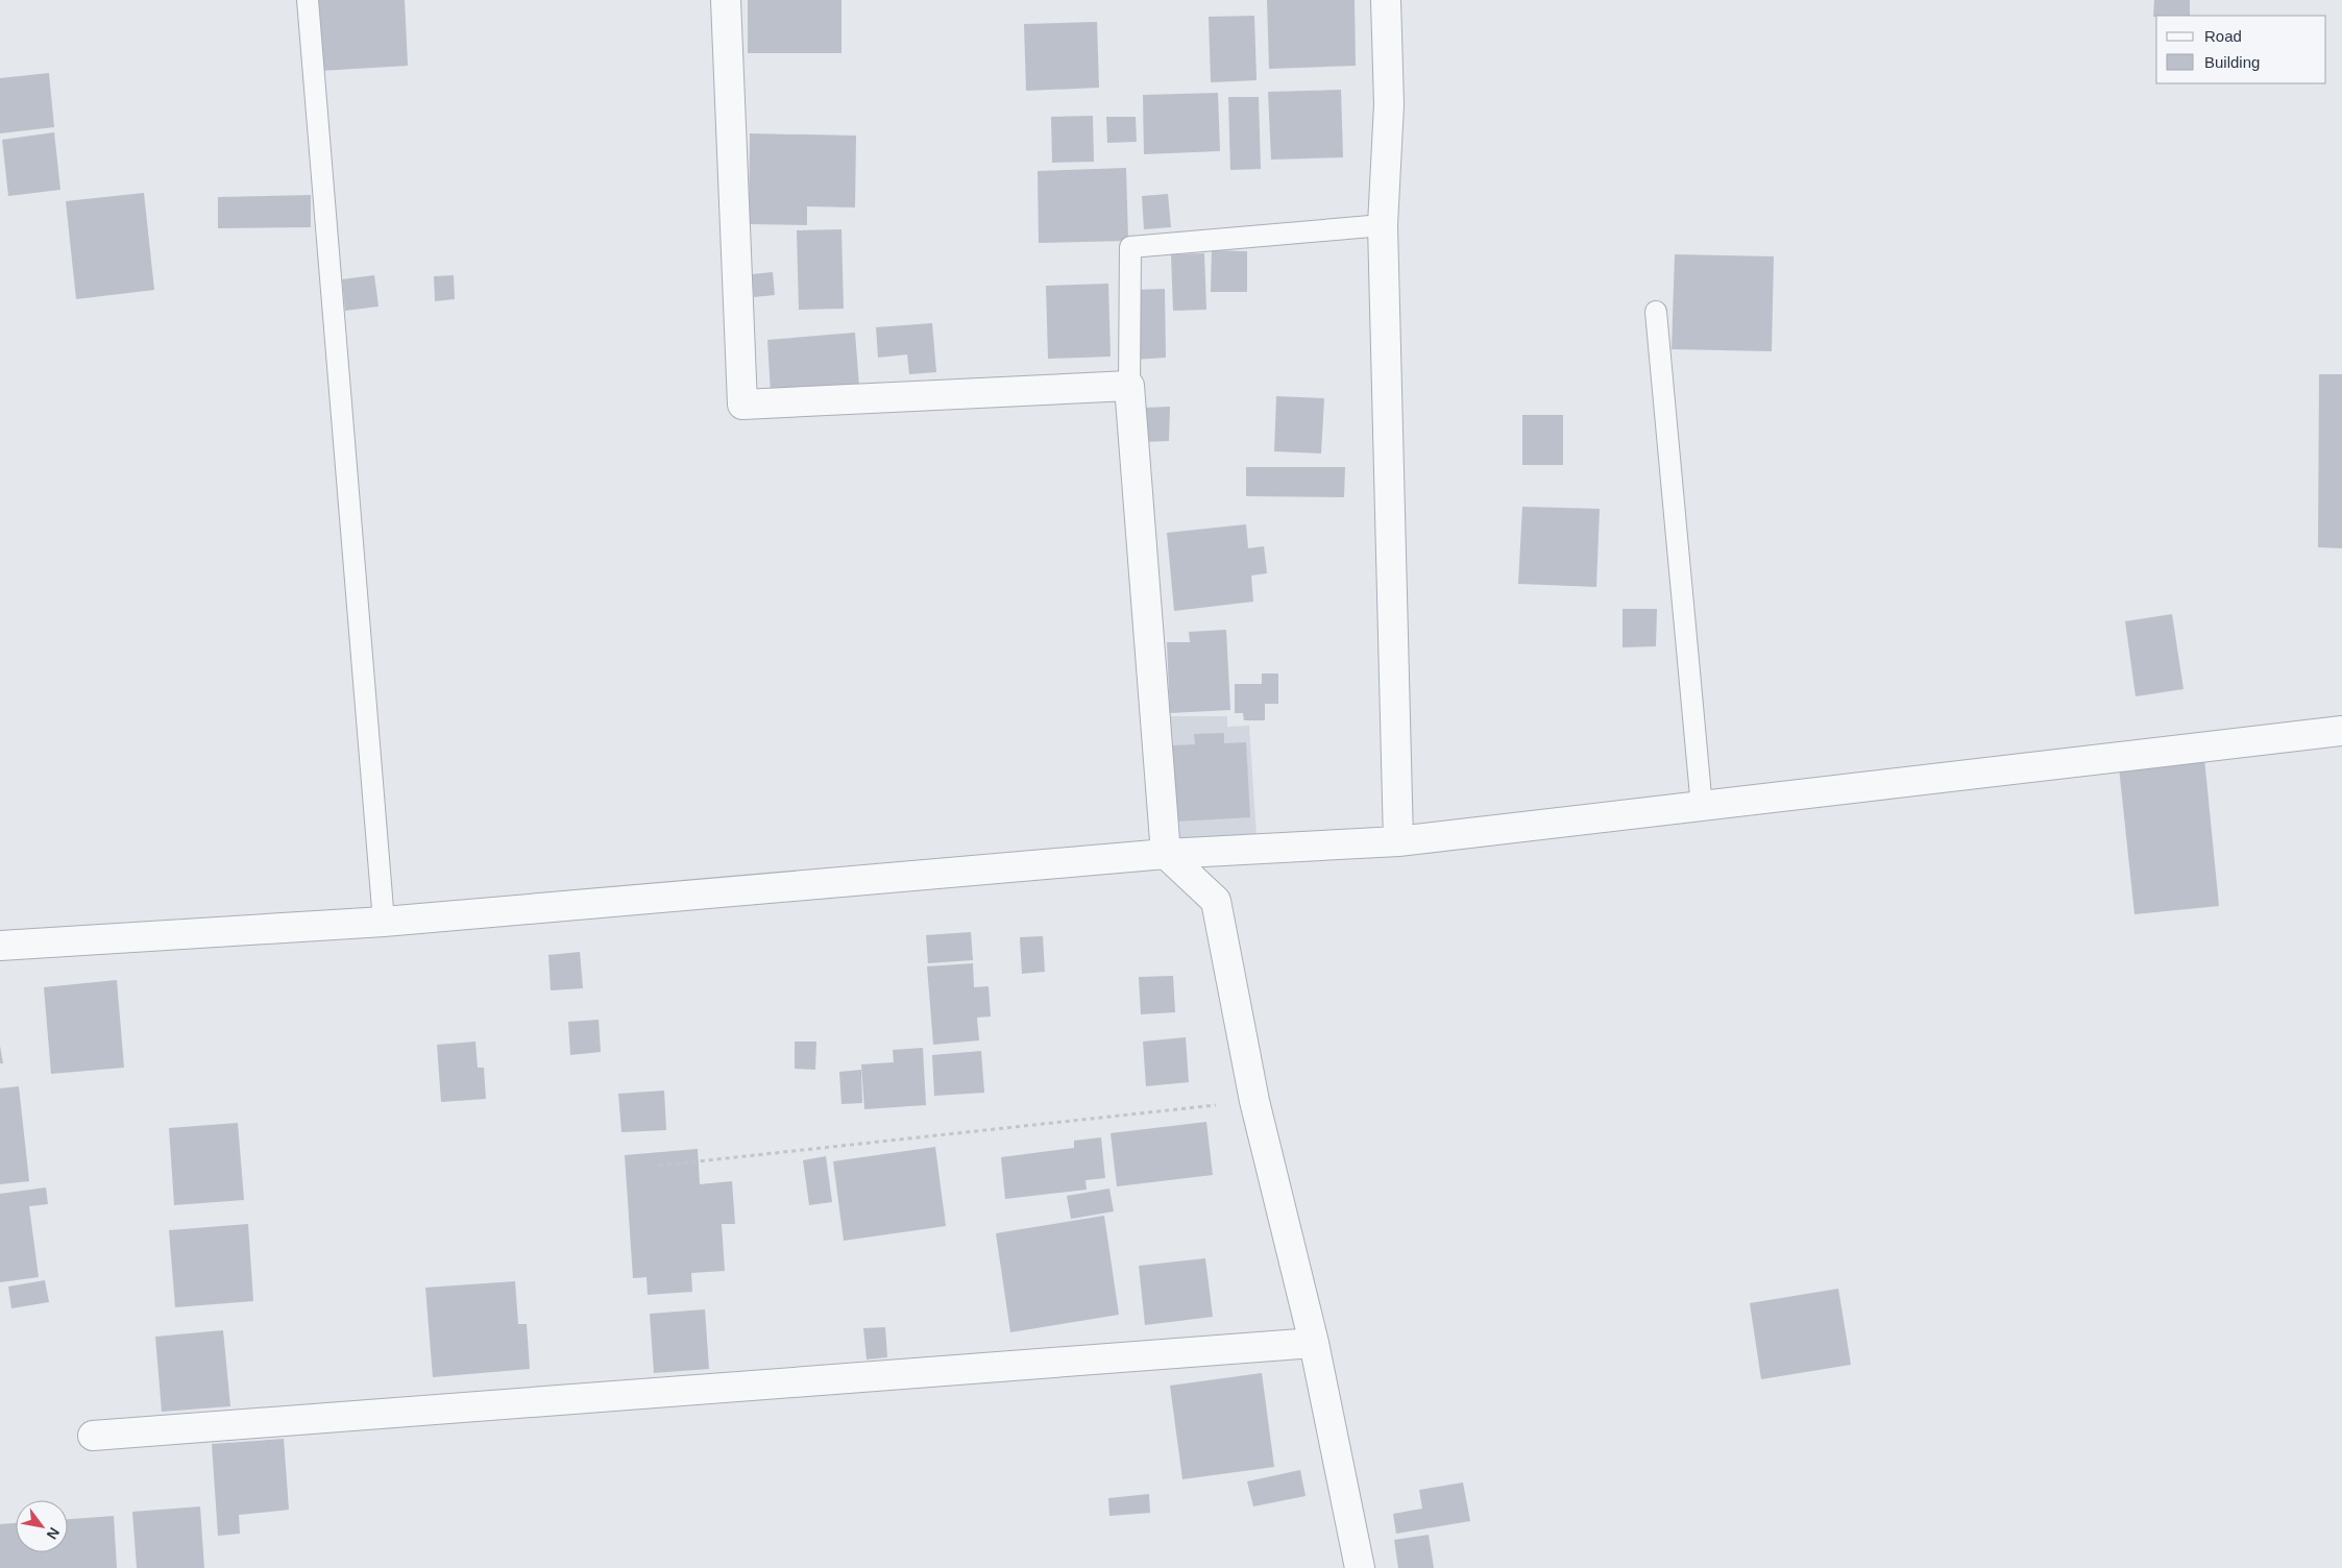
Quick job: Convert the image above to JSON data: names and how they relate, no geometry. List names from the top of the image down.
{
  "legend": ["Road", "Building"],
  "north": "bottom right"
}
